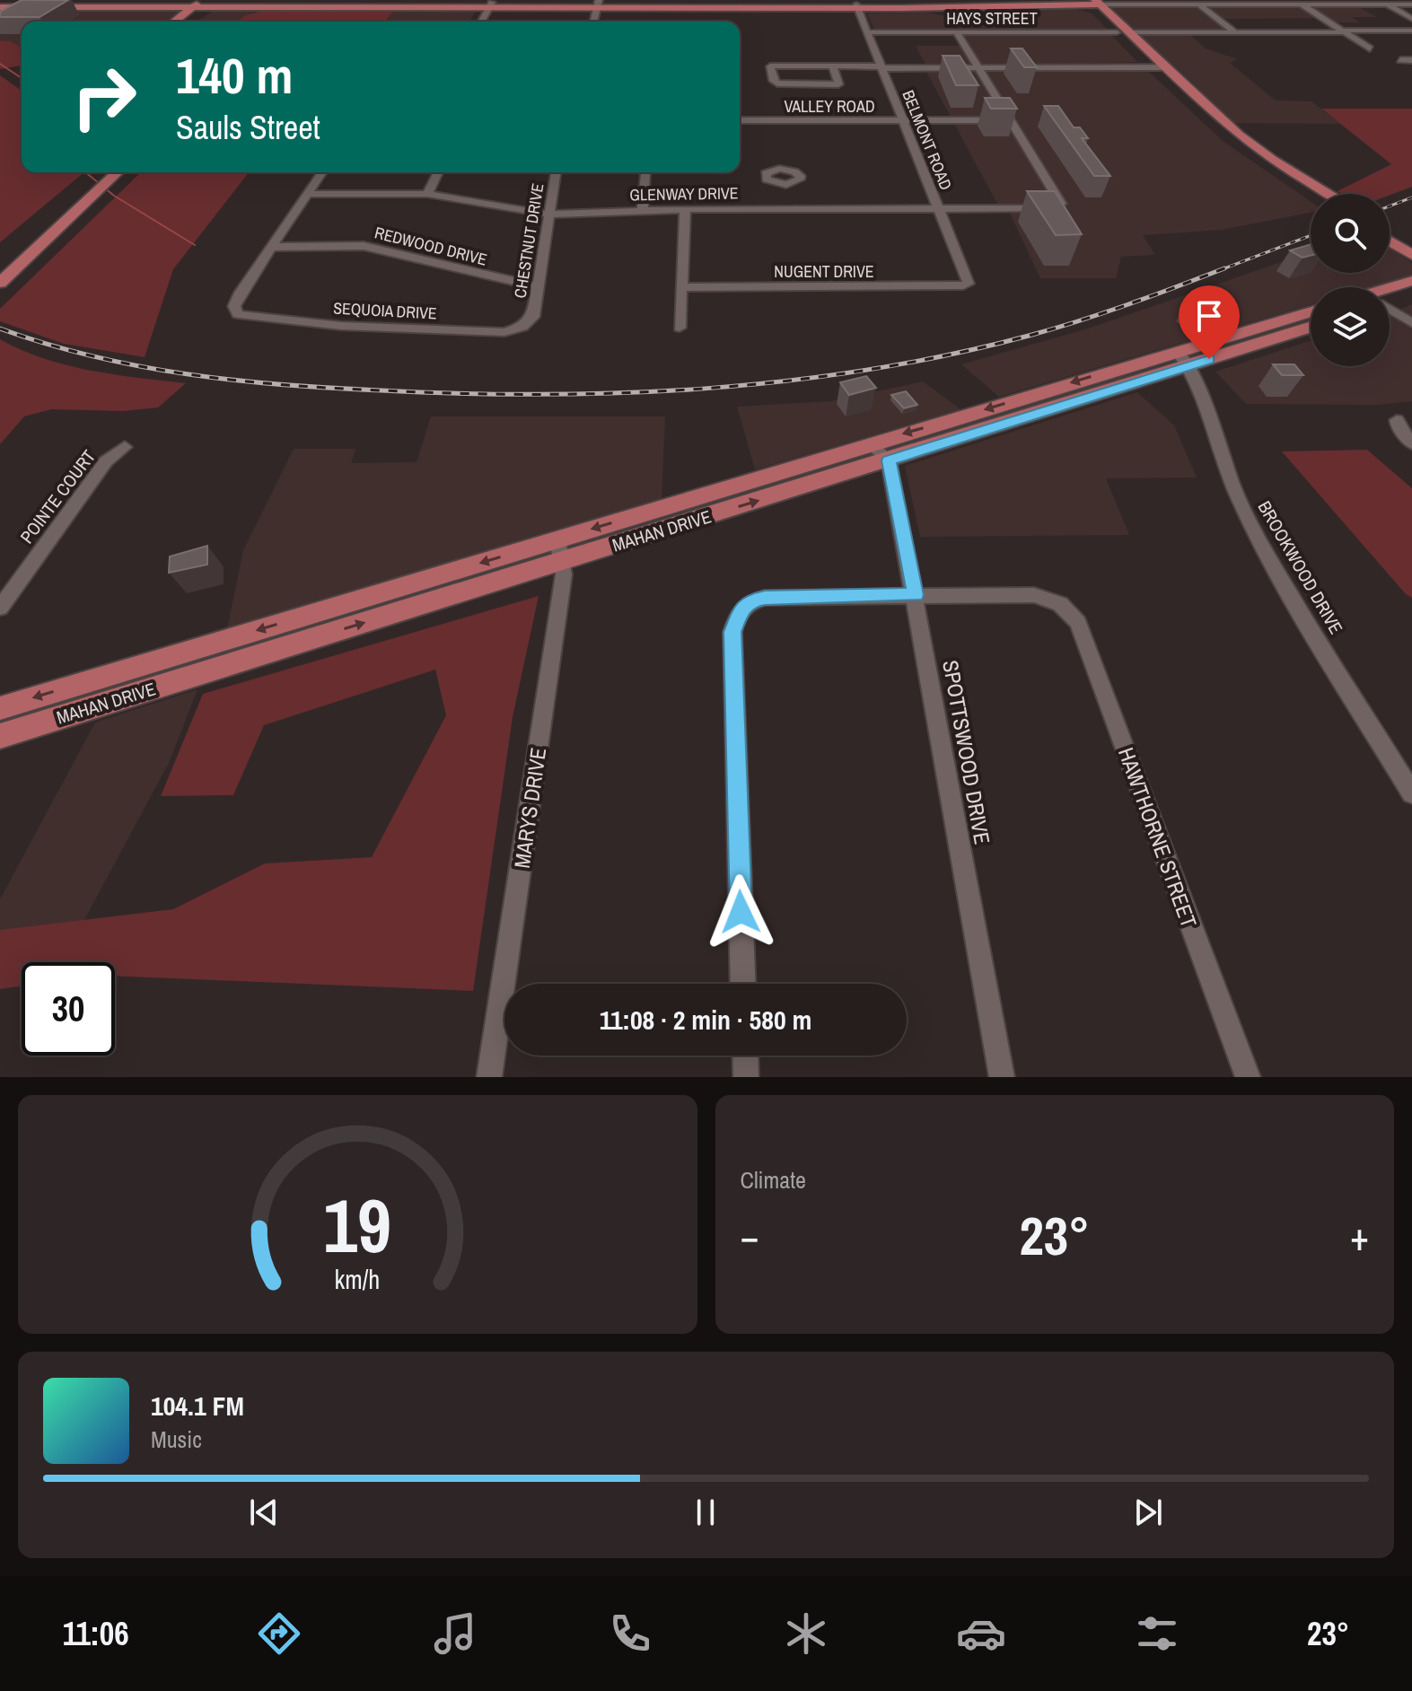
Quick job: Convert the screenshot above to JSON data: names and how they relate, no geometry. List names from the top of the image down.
{
  "streets": {
    "main road": ["MAHAN DRIVE"],
    "street": [
      "HAYS STREET",
      "VALLEY ROAD",
      "BELMONT ROAD",
      "GLENWAY DRIVE",
      "CHESTNUT DRIVE",
      "REDWOOD DRIVE",
      "NUGENT DRIVE",
      "SEQUOIA DRIVE",
      "POINTE COURT",
      "BROOKWOOD DRIVE",
      "SPOTTSWOOD DRIVE",
      "MARYS DRIVE",
      "HAWTHORNE STREET"
    ]
  },
  "crossings": [
    ["HAYS STREET", "BELMONT ROAD"],
    ["VALLEY ROAD", "BELMONT ROAD"],
    ["VALLEY ROAD", "GLENWAY DRIVE"],
    ["BELMONT ROAD", "GLENWAY DRIVE"],
    ["BELMONT ROAD", "NUGENT DRIVE"],
    ["GLENWAY DRIVE", "CHESTNUT DRIVE"],
    ["CHESTNUT DRIVE", "REDWOOD DRIVE"],
    ["CHESTNUT DRIVE", "SEQUOIA DRIVE"],
    ["REDWOOD DRIVE", "SEQUOIA DRIVE"],
    ["MAHAN DRIVE", "BROOKWOOD DRIVE"],
    ["MAHAN DRIVE", "SPOTTSWOOD DRIVE"],
    ["MAHAN DRIVE", "MARYS DRIVE"],
    ["SPOTTSWOOD DRIVE", "HAWTHORNE STREET"]
  ],
  "page": {
    "turn": ["140 m", "Sauls Street"],
    "limit": "30",
    "trip": "11:08 · 2 min · 580 m",
    "tile": "Climate",
    "heat": ["−", "23°", "+"],
    "song": ["104.1 FM", "Music"],
    "tabs": ["11:06", "23°"],
    "gauge": ["19", "km/h"]
  }
}
